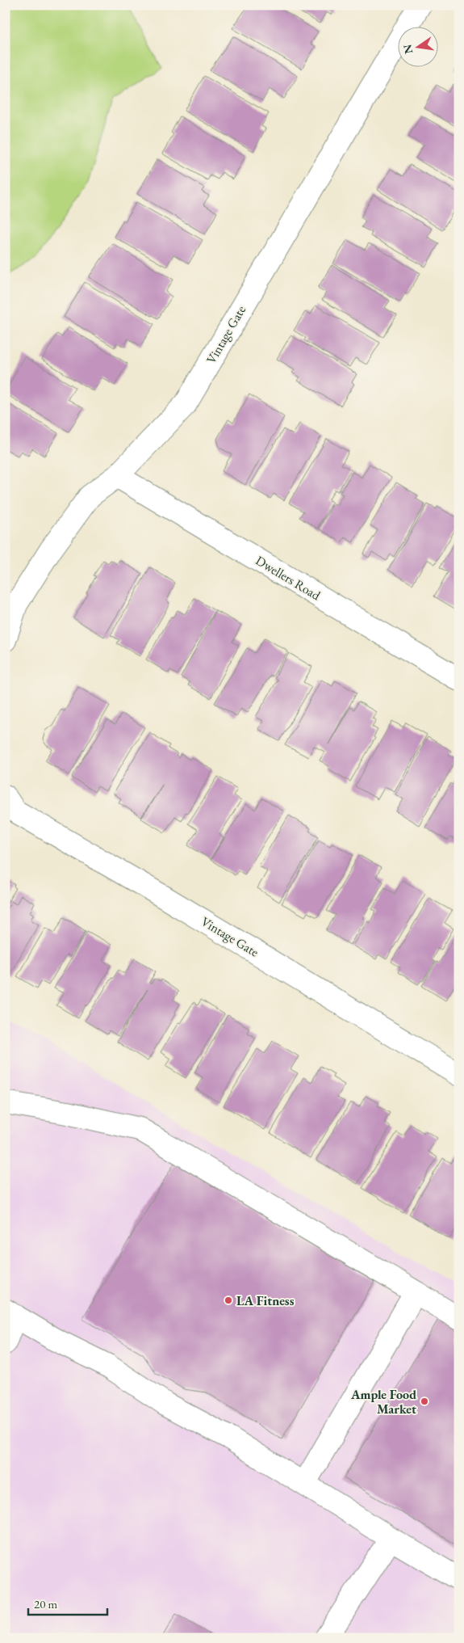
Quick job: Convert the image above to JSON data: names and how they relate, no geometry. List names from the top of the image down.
{
  "streets": {
    "street": ["Vintage Gate", "Dwellers Road"]
  },
  "crossings": [
    ["Vintage Gate", "Dwellers Road"]
  ],
  "places": ["LA Fitness", "Ample Food Market"],
  "scale_bar": "20 m",
  "north": "left"
}
